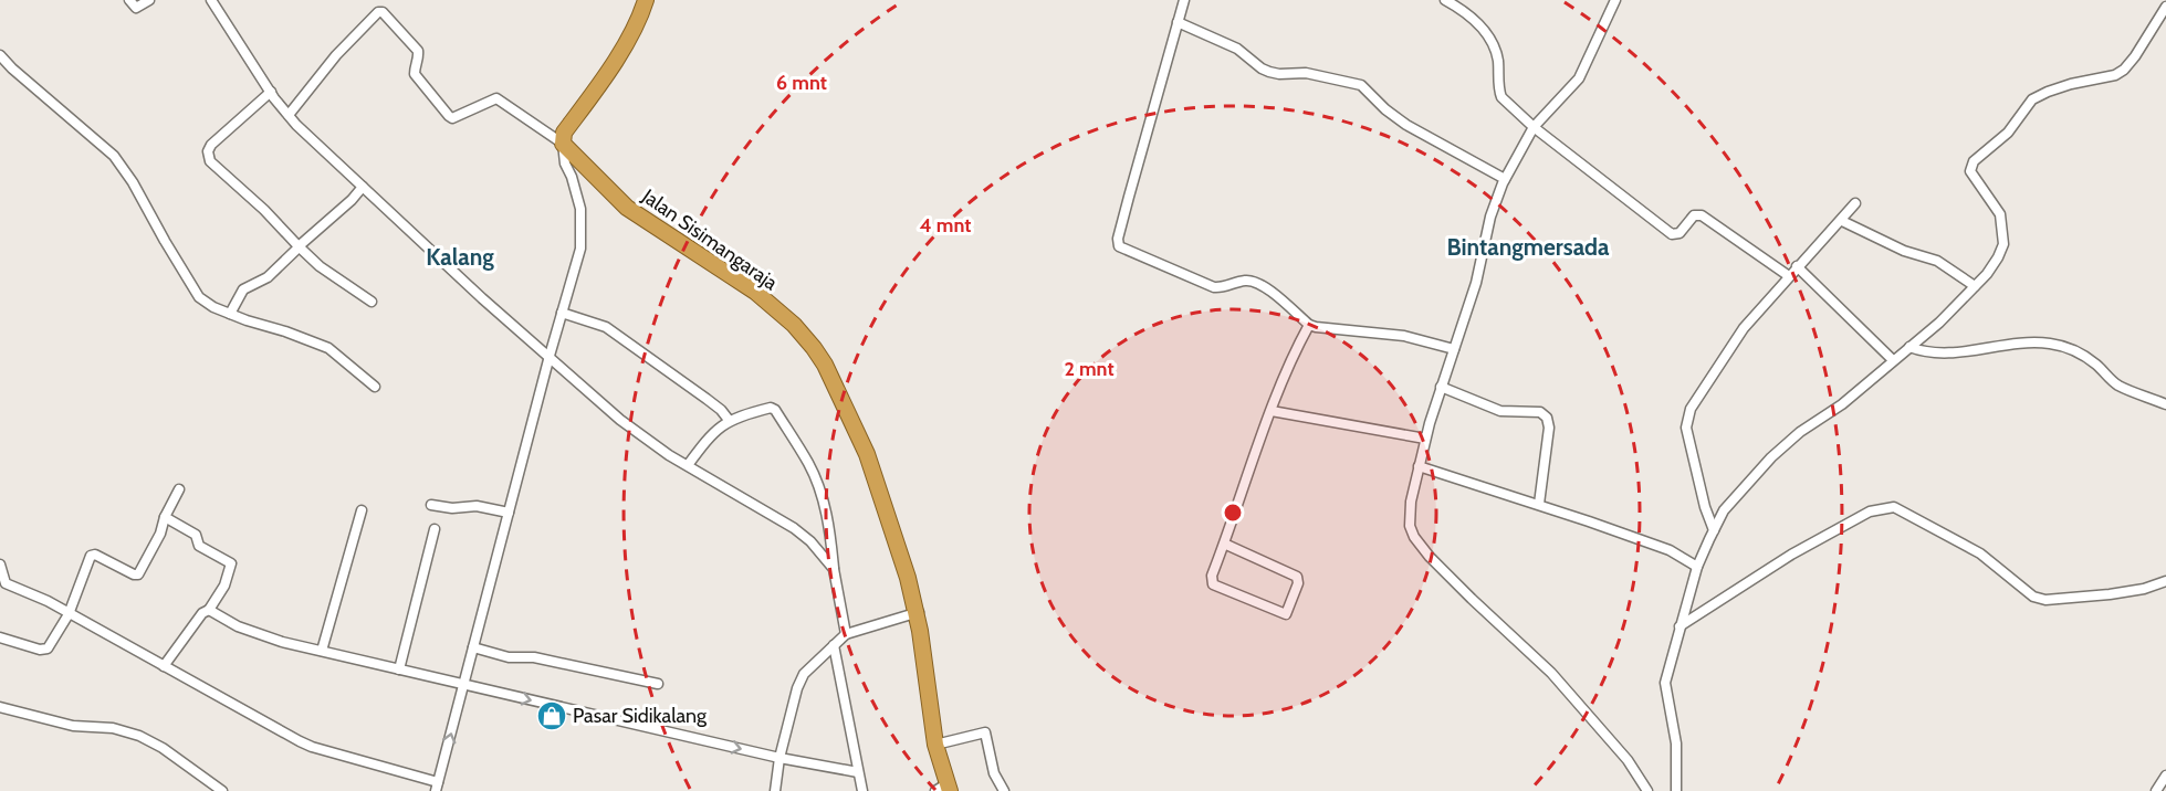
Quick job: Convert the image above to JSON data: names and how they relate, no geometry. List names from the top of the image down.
{
  "streets": {
    "highway": ["Jalan Sisimangaraja"]
  },
  "districts": ["Bintangmersada", "Kalang"],
  "places": {
    "shop": ["Pasar Sidikalang"]
  },
  "rings": ["6 mnt", "4 mnt", "2 mnt"]
}
